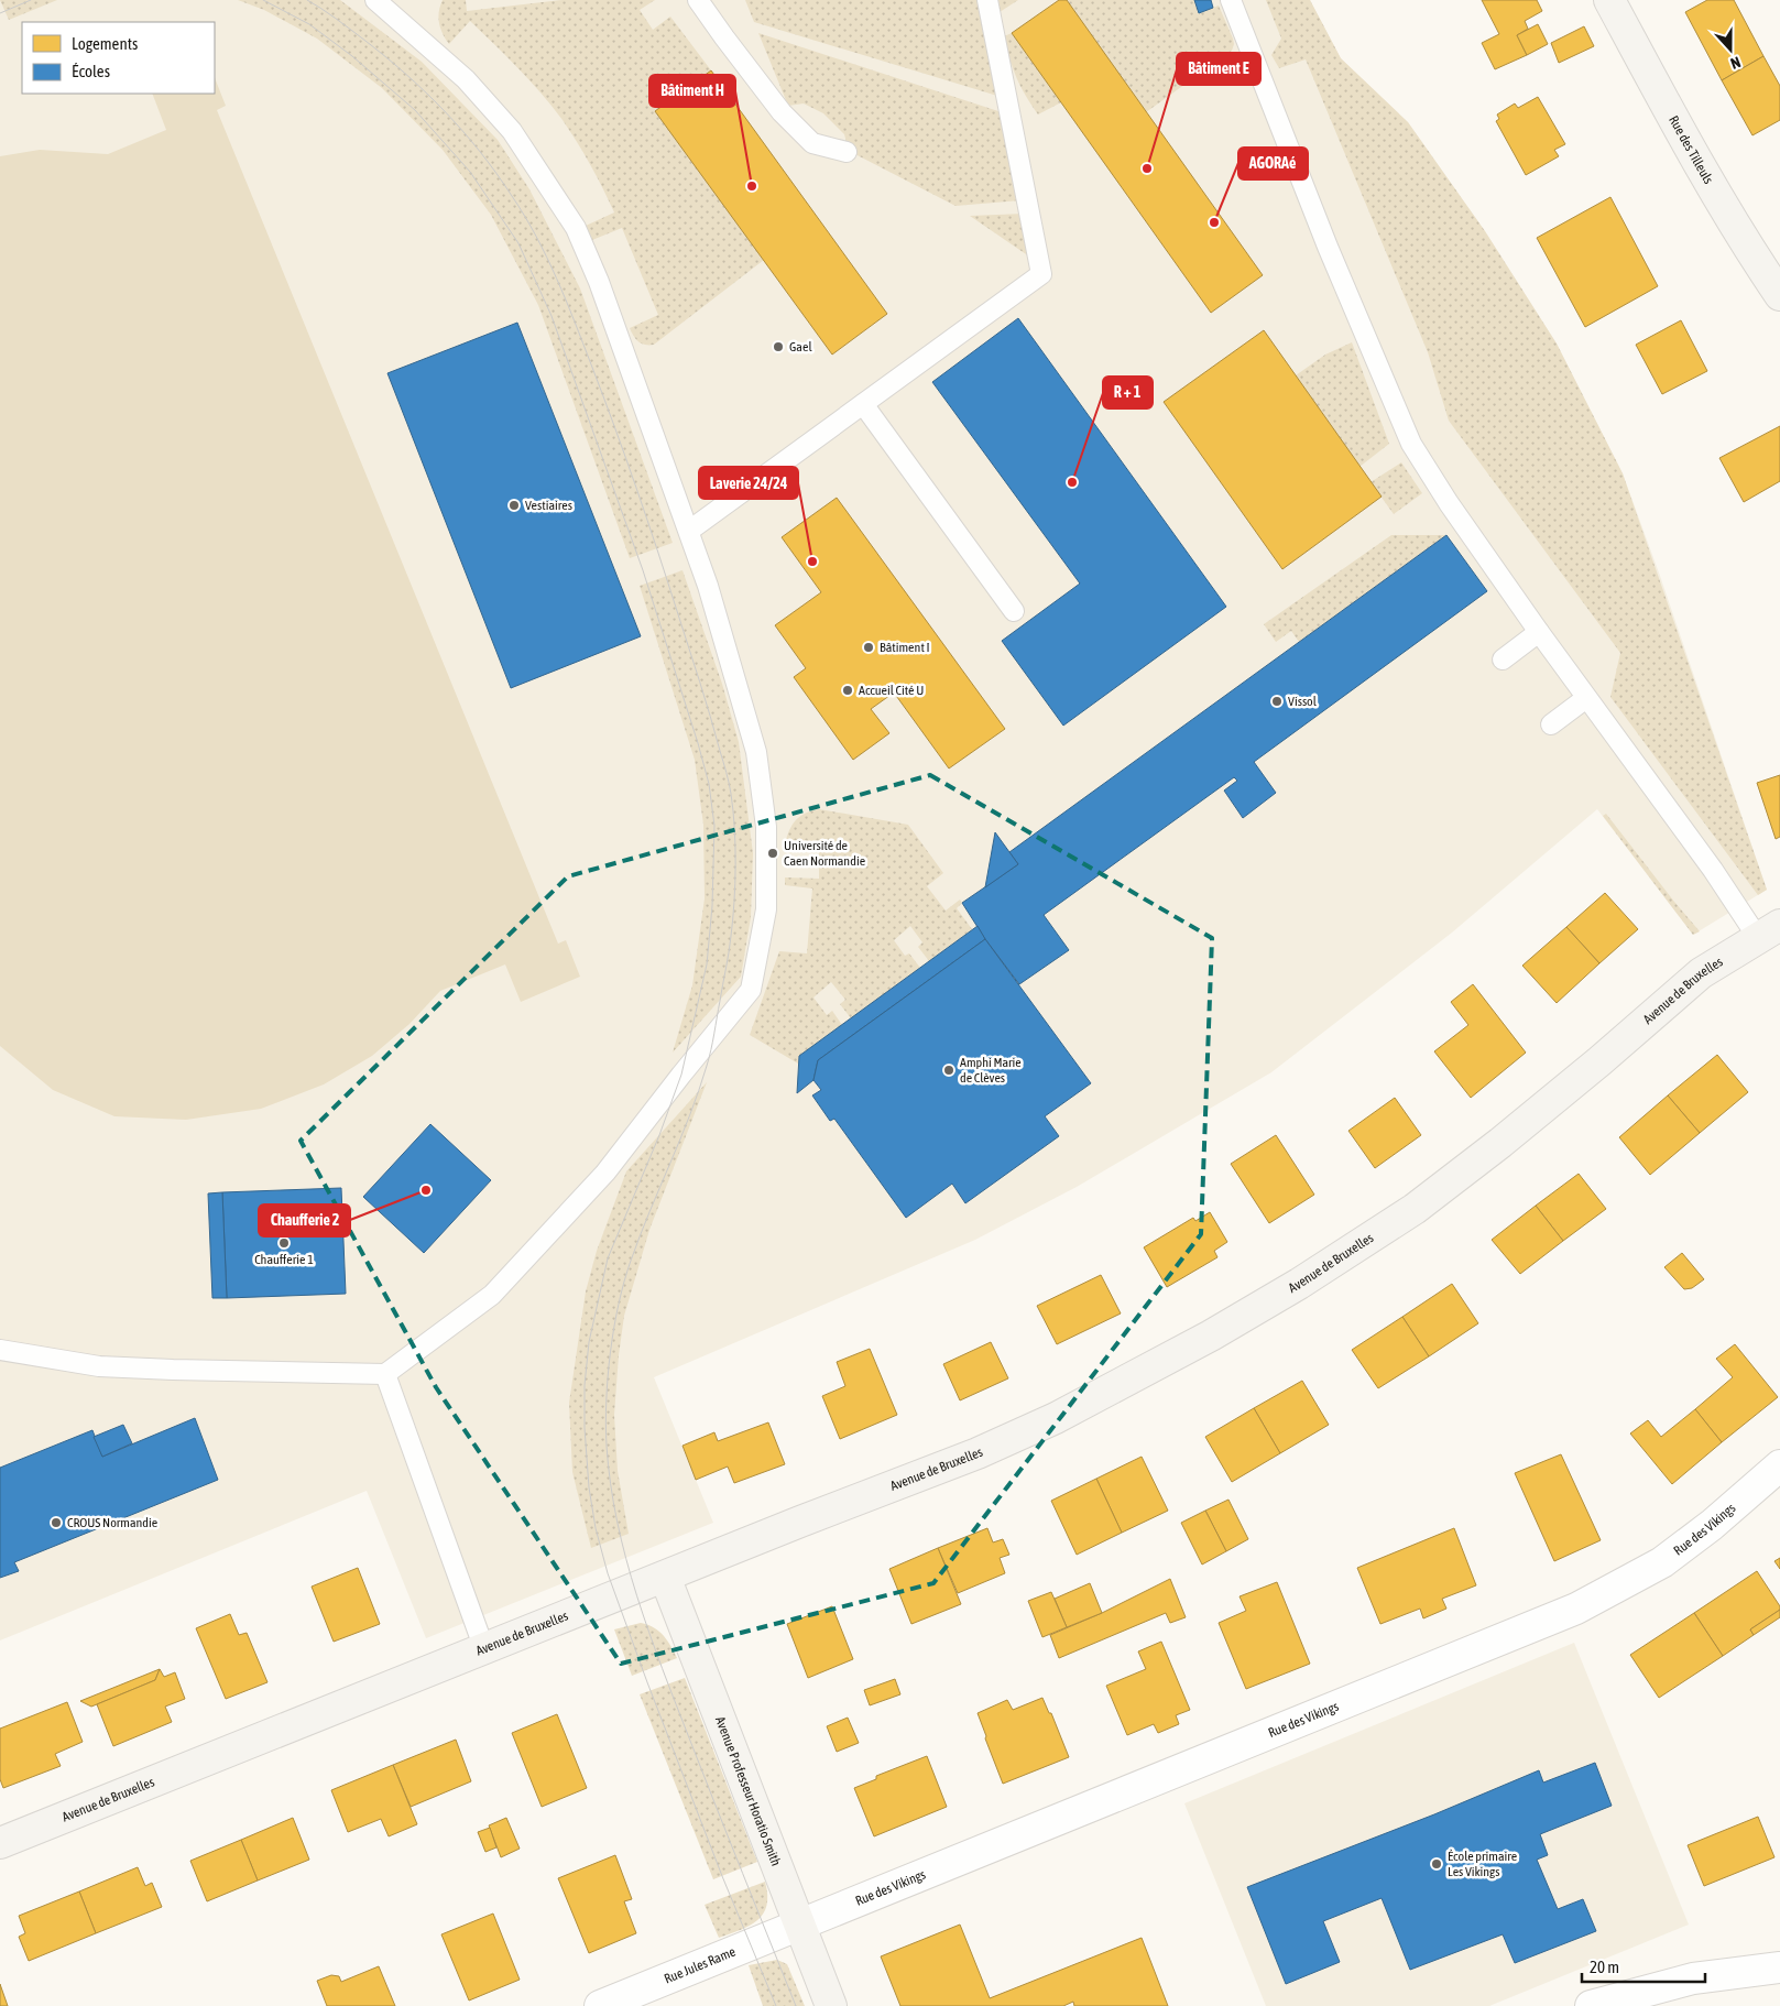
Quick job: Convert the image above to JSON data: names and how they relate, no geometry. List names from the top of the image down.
{
  "streets": {
    "street": [
      "Rue des Tilleuls",
      "Avenue de Bruxelles",
      "Rue des Vikings",
      "Avenue Professeur Horatio Smith",
      "Rue Jules Rame"
    ]
  },
  "crossings": [
    ["Avenue de Bruxelles", "Avenue Professeur Horatio Smith"],
    ["Rue des Vikings", "Avenue Professeur Horatio Smith"],
    ["Rue des Vikings", "Rue Jules Rame"],
    ["Avenue Professeur Horatio Smith", "Rue Jules Rame"]
  ],
  "places": [
    "Bâtiment E",
    "Bâtiment H",
    "AGORAé",
    "Gael",
    "R + 1",
    "Vestiaires",
    "Laverie 24/24",
    "Bâtiment I",
    "Accueil Cité U",
    "Vissol",
    "Université de Caen Normandie",
    "Amphi Marie de Clèves",
    "Chaufferie 2",
    "Chaufferie 1",
    "CROUS Normandie",
    "École primaire Les Vikings"
  ],
  "legend": ["Logements", "Écoles"],
  "scale_bar": "20 m",
  "north": "bottom"
}
